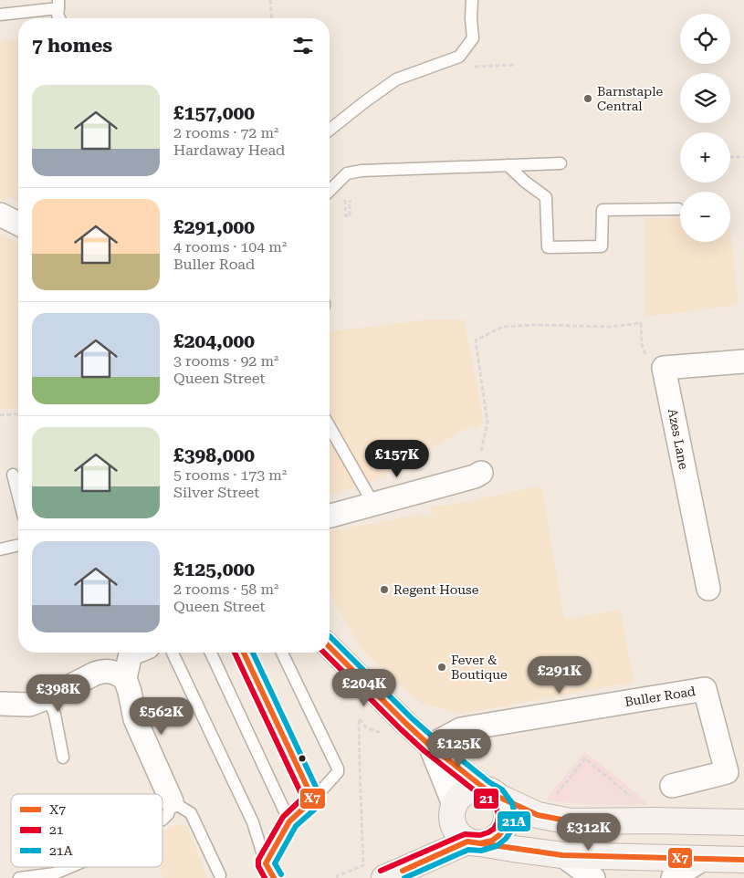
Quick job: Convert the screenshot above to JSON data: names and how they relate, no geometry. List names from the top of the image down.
{
  "streets": {
    "street": ["Azes Lane", "Buller Road"]
  },
  "places": ["Barnstaple Central", "Regent House", "Fever & Boutique"],
  "lines": ["transit line 21A", "transit line X7", "transit line 21"],
  "legend": ["X7", "21", "21A"],
  "page": {
    "map_buttons": ["+", "−"],
    "heading": "7 homes",
    "list": [
      {
        "name": "£157,000",
        "note": "2 rooms · 72 m² · Hardaway Head"
      },
      {
        "name": "£291,000",
        "note": "4 rooms · 104 m² · Buller Road"
      },
      {
        "name": "£204,000",
        "note": "3 rooms · 92 m² · Queen Street"
      },
      {
        "name": "£398,000",
        "note": "5 rooms · 173 m² · Silver Street"
      },
      {
        "name": "£125,000",
        "note": "2 rooms · 58 m² · Queen Street"
      }
    ],
    "price": [
      "£157K",
      "£291K",
      "£204K",
      "£398K",
      "£562K",
      "£125K",
      "£312K"
    ]
  }
}
